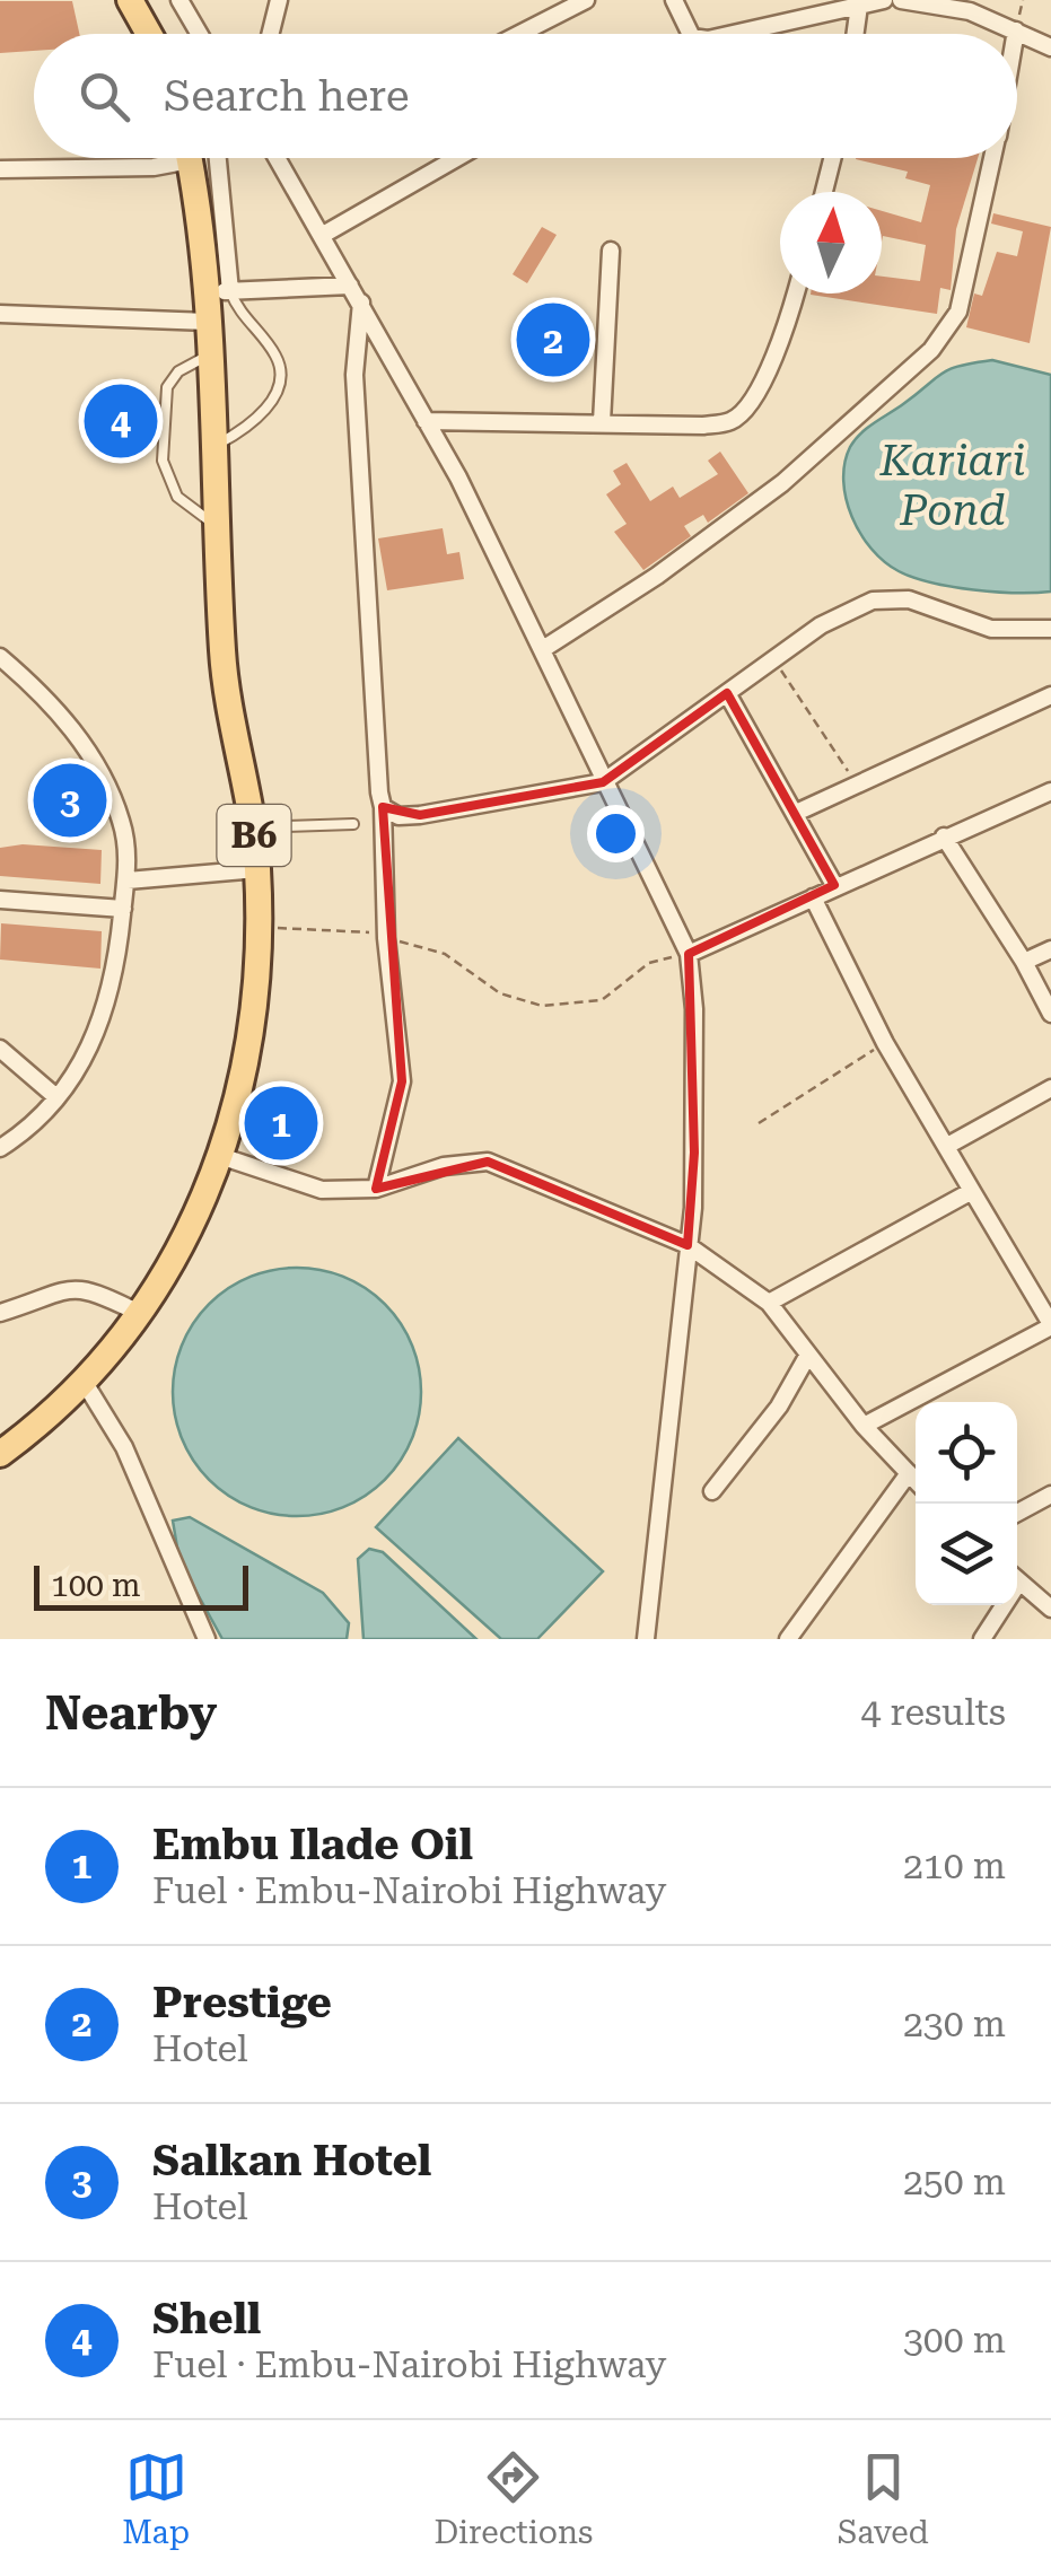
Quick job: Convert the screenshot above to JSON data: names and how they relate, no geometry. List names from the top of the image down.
{
  "streets": {
    "main road": ["B6"]
  },
  "water": ["Kariari Pond"],
  "scale_bar": "100 m",
  "north": "top",
  "page": {
    "search": "Search here",
    "pins": [
      "2",
      "4",
      "3",
      "1"
    ],
    "scale": "100 m",
    "heading": ["Nearby", "4 results"],
    "list": [
      {
        "mark": "1",
        "name": "Embu Ilade Oil",
        "note": "Fuel · Embu-Nairobi Highway",
        "value": "210 m"
      },
      {
        "mark": "2",
        "name": "Prestige",
        "note": "Hotel",
        "value": "230 m"
      },
      {
        "mark": "3",
        "name": "Salkan Hotel",
        "note": "Hotel",
        "value": "250 m"
      },
      {
        "mark": "4",
        "name": "Shell",
        "note": "Fuel · Embu-Nairobi Highway",
        "value": "300 m"
      }
    ],
    "nav": ["Map", "Directions", "Saved"]
  }
}
